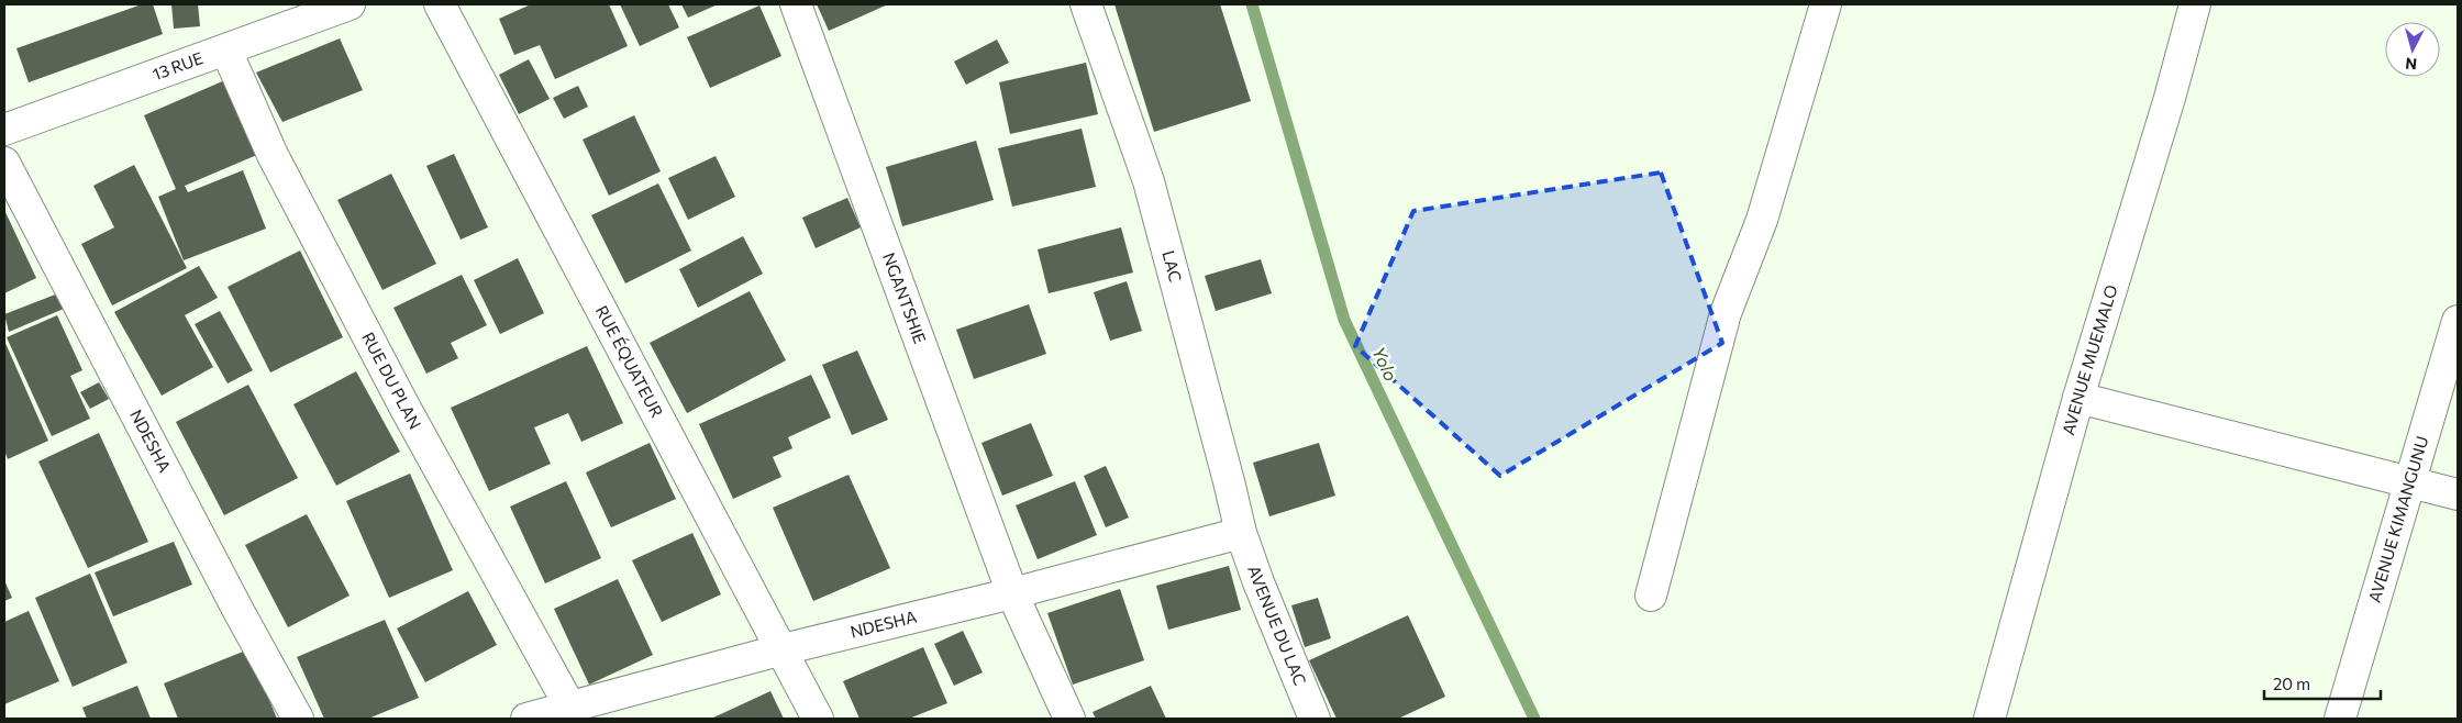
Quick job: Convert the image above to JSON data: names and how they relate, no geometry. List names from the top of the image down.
{
  "streets": {
    "street": [
      "13 RUE",
      "LAC",
      "NGANTSHIE",
      "AVENUE MUEMALO",
      "RUE ÉQUATEUR",
      "RUE DU PLAN",
      "NDESHA",
      "AVENUE KIMANGUNU",
      "AVENUE DU LAC"
    ]
  },
  "crossings": [
    ["13 RUE", "RUE DU PLAN"],
    ["LAC", "NDESHA"],
    ["LAC", "AVENUE DU LAC"],
    ["NGANTSHIE", "NDESHA"],
    ["RUE ÉQUATEUR", "NDESHA"],
    ["RUE DU PLAN", "NDESHA"],
    ["NDESHA", "AVENUE DU LAC"]
  ],
  "water": ["Yolo"],
  "scale_bar": "20 m",
  "north": "bottom"
}
